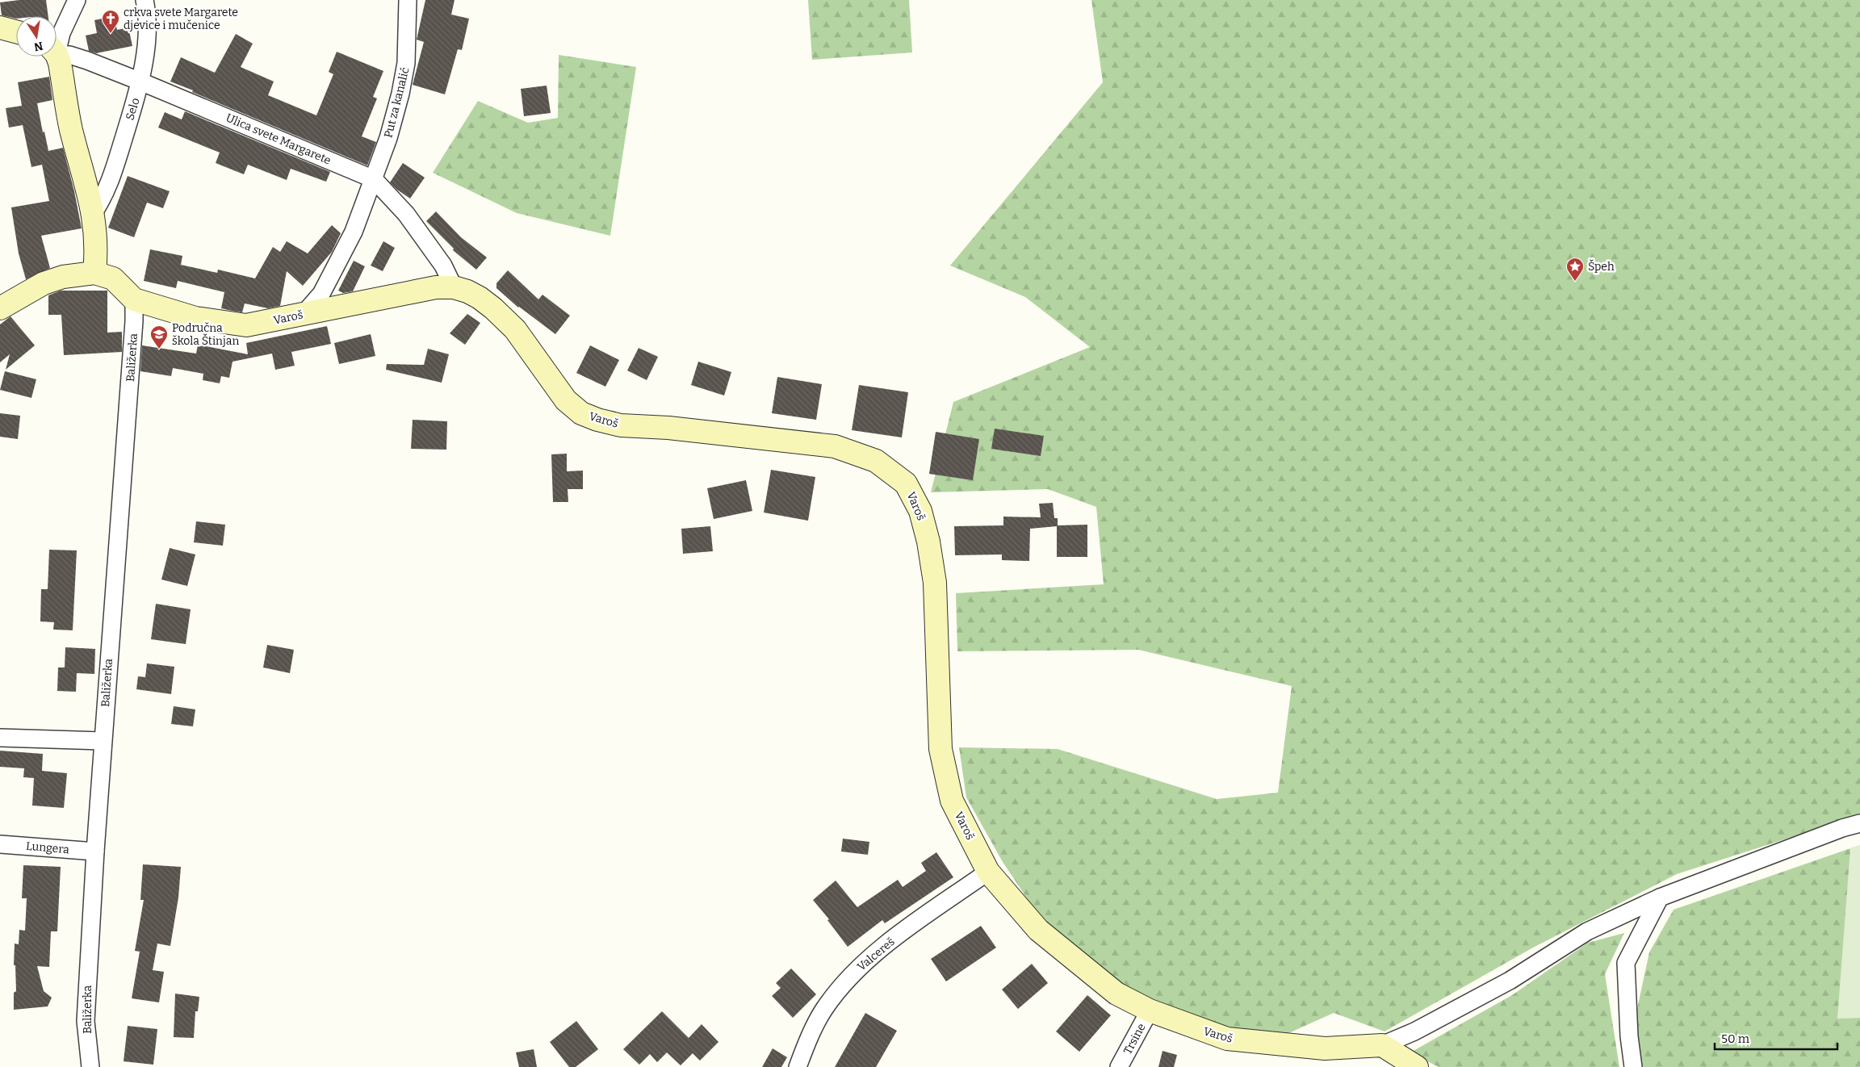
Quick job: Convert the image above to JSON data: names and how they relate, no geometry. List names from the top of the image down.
{
  "streets": {
    "main road": ["Varoš"],
    "street": [
      "Put za kanalić",
      "Selo",
      "Ulica svete Margarete",
      "Baližerka",
      "Lungera",
      "Valcereš",
      "Trsine"
    ]
  },
  "crossings": [
    ["Put za kanalić", "Ulica svete Margarete"],
    ["Put za kanalić", "Varoš"],
    ["Selo", "Ulica svete Margarete"],
    ["Ulica svete Margarete", "Varoš"],
    ["Varoš", "Baližerka"],
    ["Varoš", "Valcereš"],
    ["Varoš", "Trsine"],
    ["Baližerka", "Lungera"]
  ],
  "places": {
    "church": ["crkva svete Margarete djevice i mučenice"],
    "place": ["Špeh"],
    "school or university": ["Područna škola Štinjan"]
  },
  "scale_bar": "50 m",
  "north": "bottom"
}
